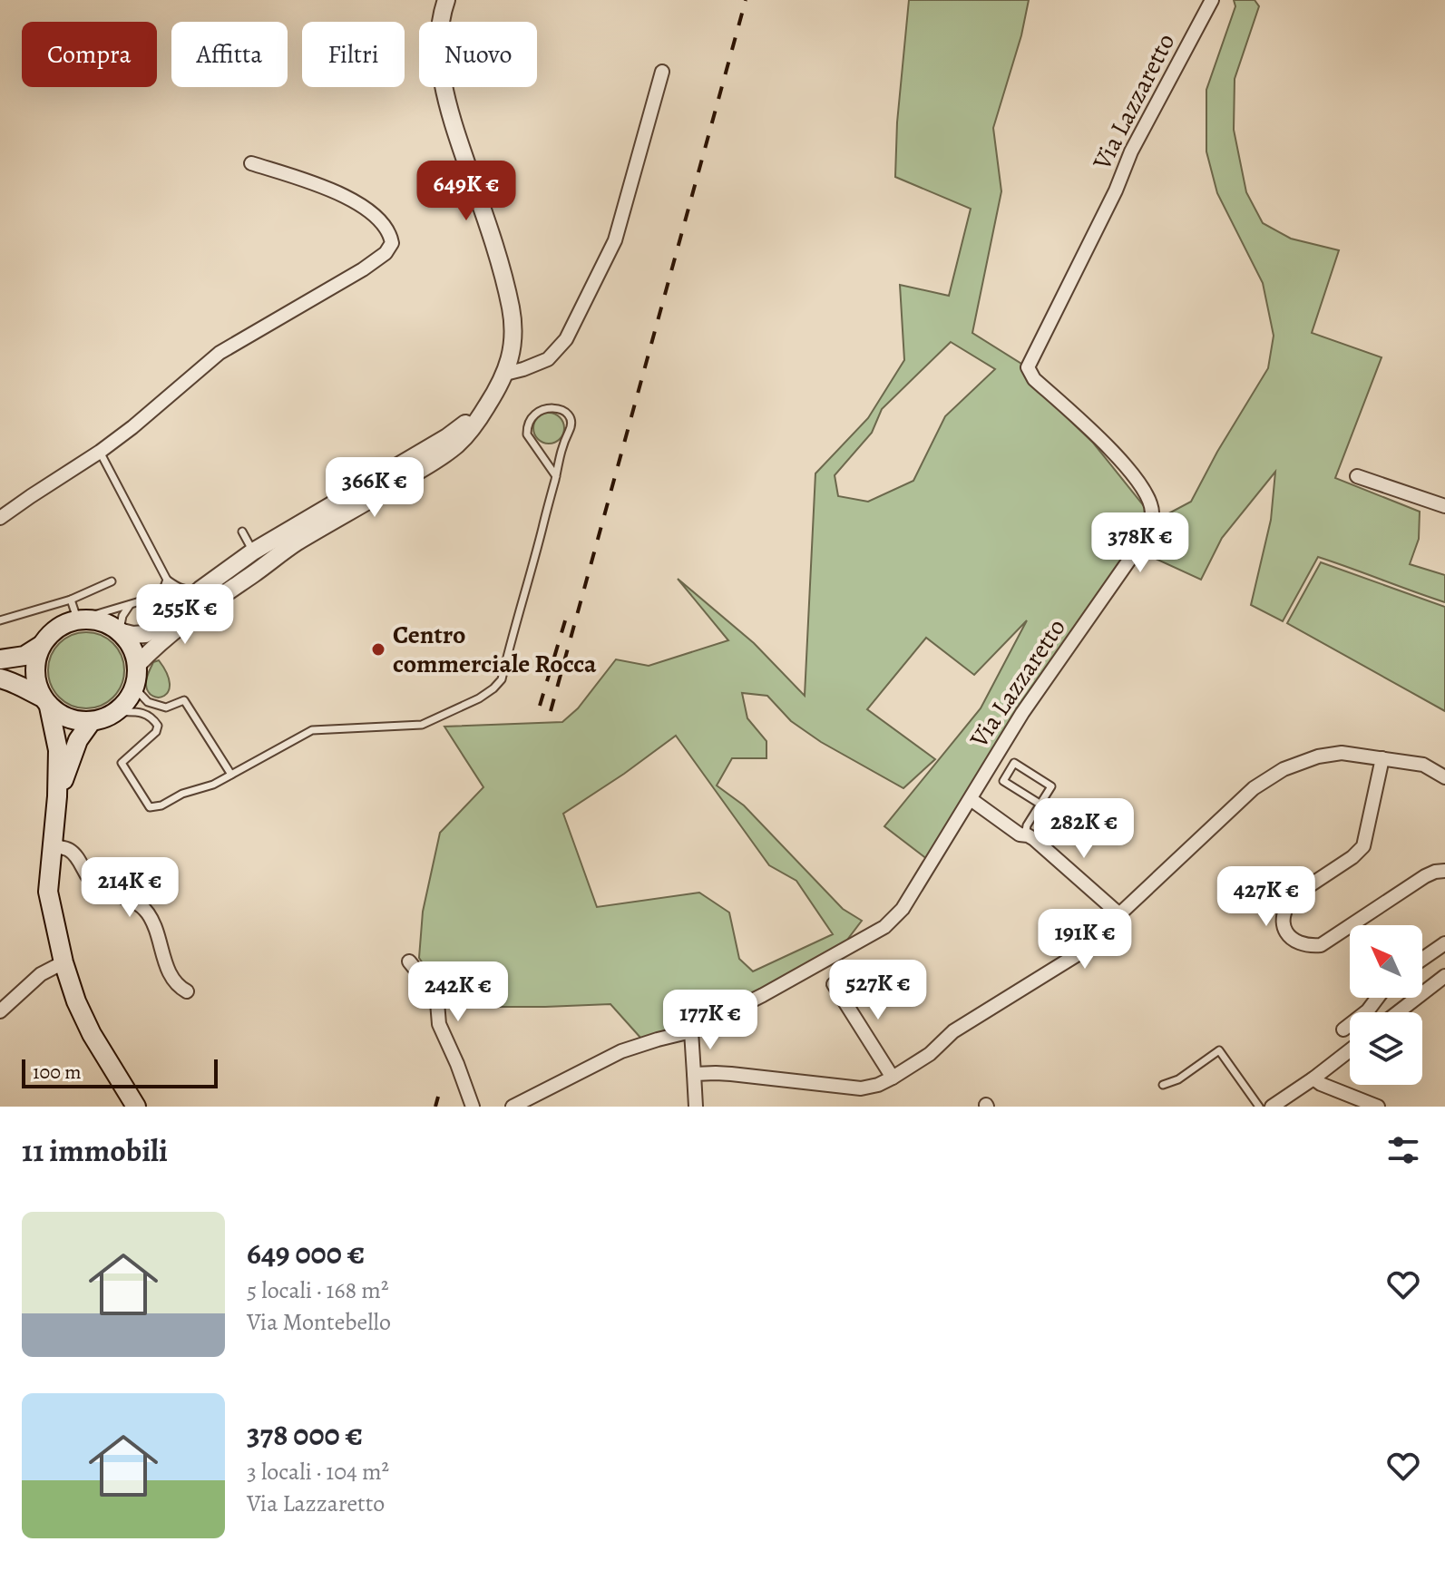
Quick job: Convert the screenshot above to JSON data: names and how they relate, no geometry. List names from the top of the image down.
{
  "streets": {
    "street": ["Via Lazzaretto"]
  },
  "places": ["Centro commerciale Rocca"],
  "scale_bar": "100 m",
  "north": "top left",
  "page": {
    "chip": [
      "Compra",
      "Affitta",
      "Filtri",
      "Nuovo"
    ],
    "price": [
      "649K €",
      "366K €",
      "378K €",
      "255K €",
      "282K €",
      "214K €",
      "427K €",
      "191K €",
      "527K €",
      "242K €",
      "177K €"
    ],
    "scale": "100 m",
    "heading": "11 immobili",
    "list": [
      {
        "name": "649 000 €",
        "note": "5 locali · 168 m² · Via Montebello"
      },
      {
        "name": "378 000 €",
        "note": "3 locali · 104 m² · Via Lazzaretto"
      }
    ]
  }
}
